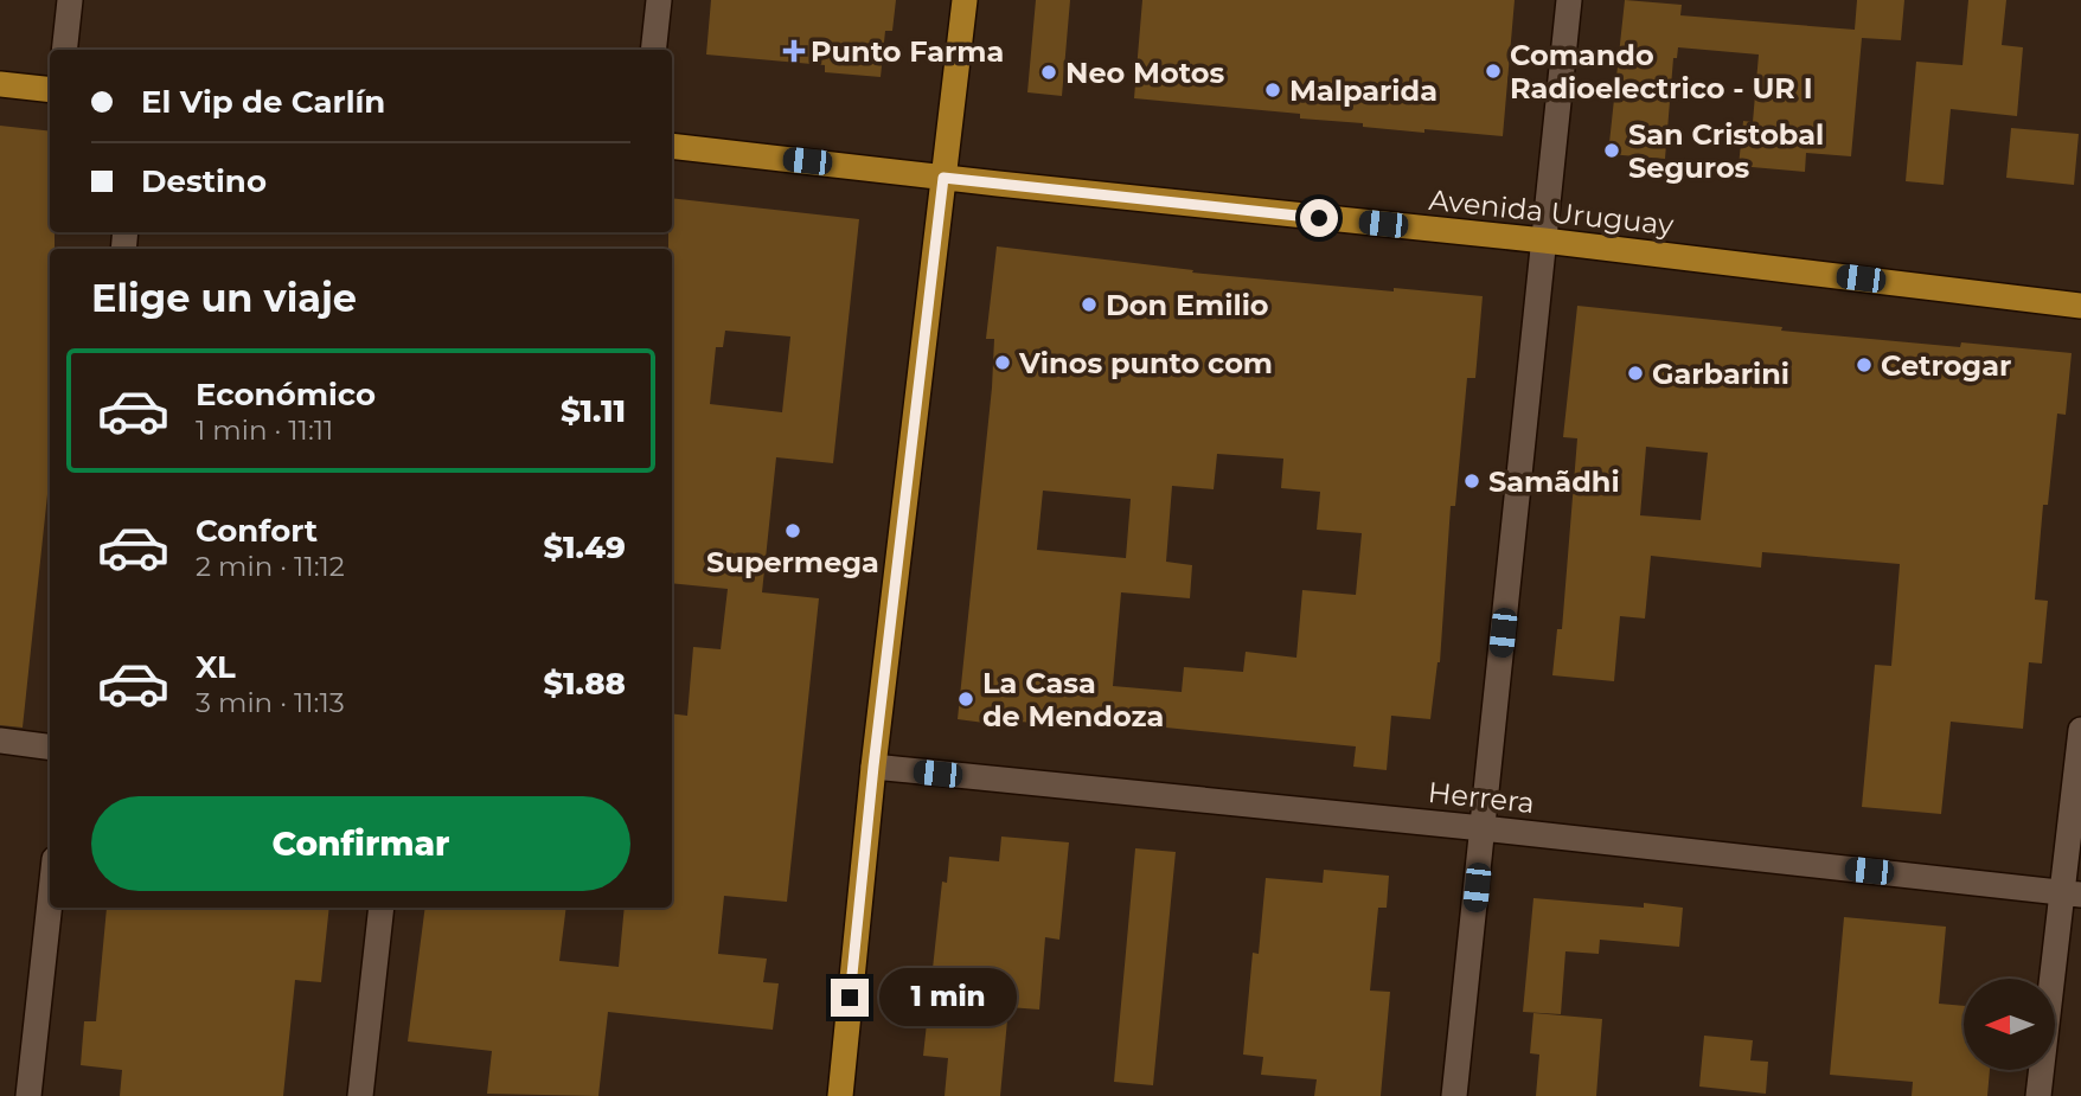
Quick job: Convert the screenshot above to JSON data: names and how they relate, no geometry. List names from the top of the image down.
{
  "streets": {
    "main road": ["Avenida Uruguay"],
    "street": ["Herrera"]
  },
  "places": {
    "health": ["Punto Farma"],
    "other": [
      "Comando Radioelectrico - UR I",
      "Neo Motos",
      "Malparida",
      "San Cristobal Seguros",
      "Don Emilio",
      "Vinos punto com",
      "Cetrogar",
      "Garbarini",
      "Samãdhi",
      "Supermega",
      "La Casa de Mendoza"
    ]
  },
  "north": "left",
  "page": {
    "banner": ["El Vip de Carlín", "Destino"],
    "heading": "Elige un viaje",
    "list": [
      {
        "name": "Económico",
        "note": "1 min · 11:11",
        "value": "$1.11"
      },
      {
        "name": "Confort",
        "note": "2 min · 11:12",
        "value": "$1.49"
      },
      {
        "name": "XL",
        "note": "3 min · 11:13",
        "value": "$1.88"
      }
    ],
    "buttons": "Confirmar",
    "bubble": "1 min"
  }
}
